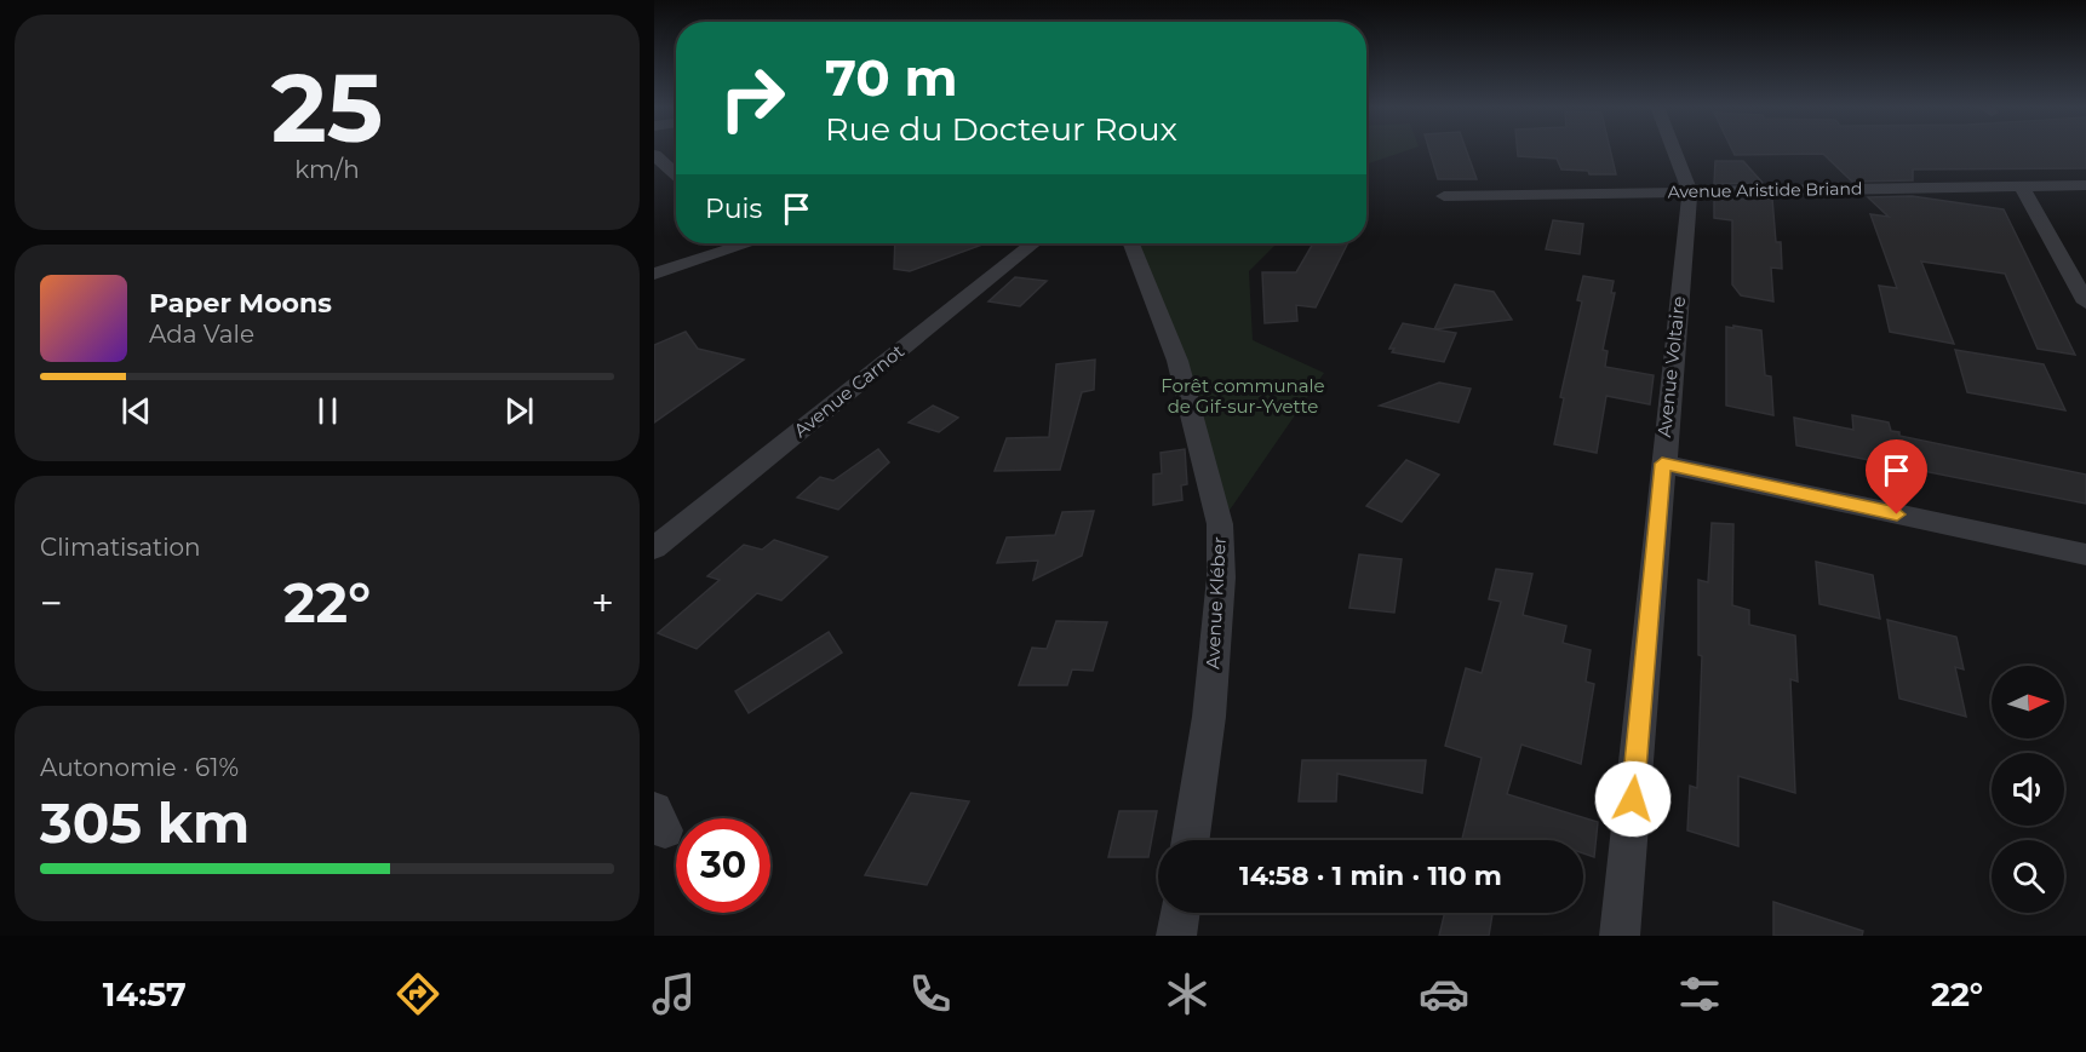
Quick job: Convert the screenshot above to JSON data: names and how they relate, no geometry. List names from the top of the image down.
{
  "streets": {
    "street": [
      "Avenue Aristide Briand",
      "Avenue Voltaire",
      "Avenue Carnot",
      "Avenue Kléber"
    ]
  },
  "crossings": [
    ["Avenue Aristide Briand", "Avenue Voltaire"]
  ],
  "parks": ["Forêt communale de Gif-sur-Yvette"],
  "north": "right",
  "page": {
    "tile": [
      ["25", "km/h"],
      "Climatisation",
      ["Autonomie · 61%", "305 km"]
    ],
    "turn": ["70 m", "Rue du Docteur Roux"],
    "then": "Puis",
    "song": ["Paper Moons", "Ada Vale"],
    "heat": ["−", "22°", "+"],
    "limit": "30",
    "trip": "14:58 · 1 min · 110 m",
    "tabs": ["14:57", "22°"]
  }
}
